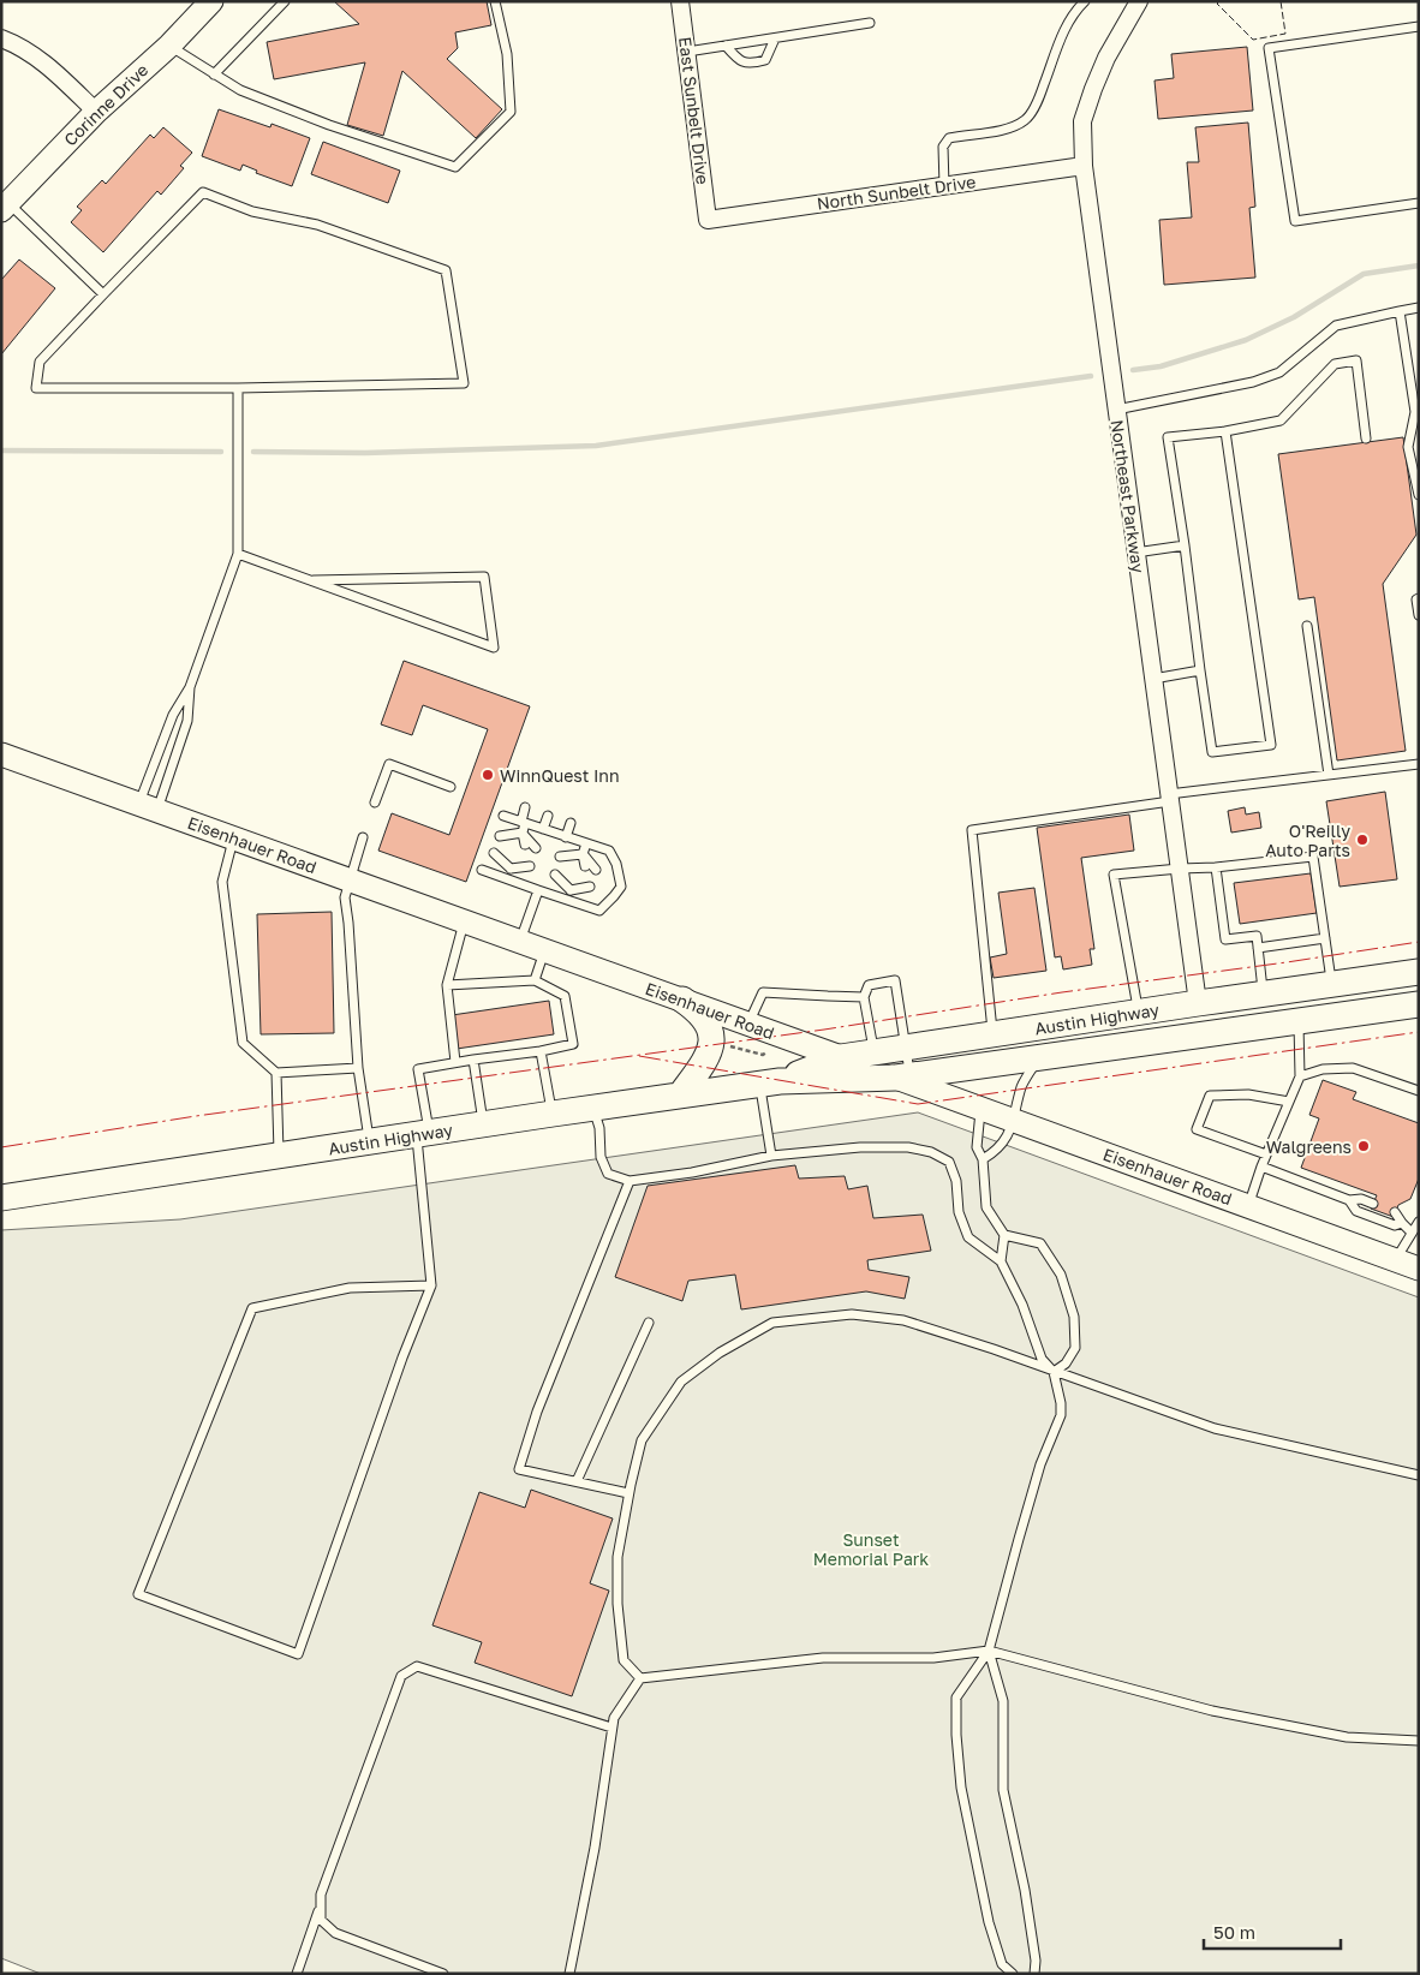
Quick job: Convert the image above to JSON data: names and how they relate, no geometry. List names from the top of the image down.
{
  "streets": {
    "main road": ["Corinne Drive", "Eisenhauer Road", "Austin Highway"],
    "street": ["East Sunbelt Drive", "North Sunbelt Drive", "Northeast Parkway"]
  },
  "crossings": [
    ["East Sunbelt Drive", "North Sunbelt Drive"],
    ["North Sunbelt Drive", "Northeast Parkway"],
    ["Northeast Parkway", "Austin Highway"],
    ["Eisenhauer Road", "Austin Highway"]
  ],
  "parks": ["Sunset Memorial Park"],
  "places": ["WinnQuest Inn", "O'Reilly Auto Parts", "Walgreens"],
  "scale_bar": "50 m"
}
